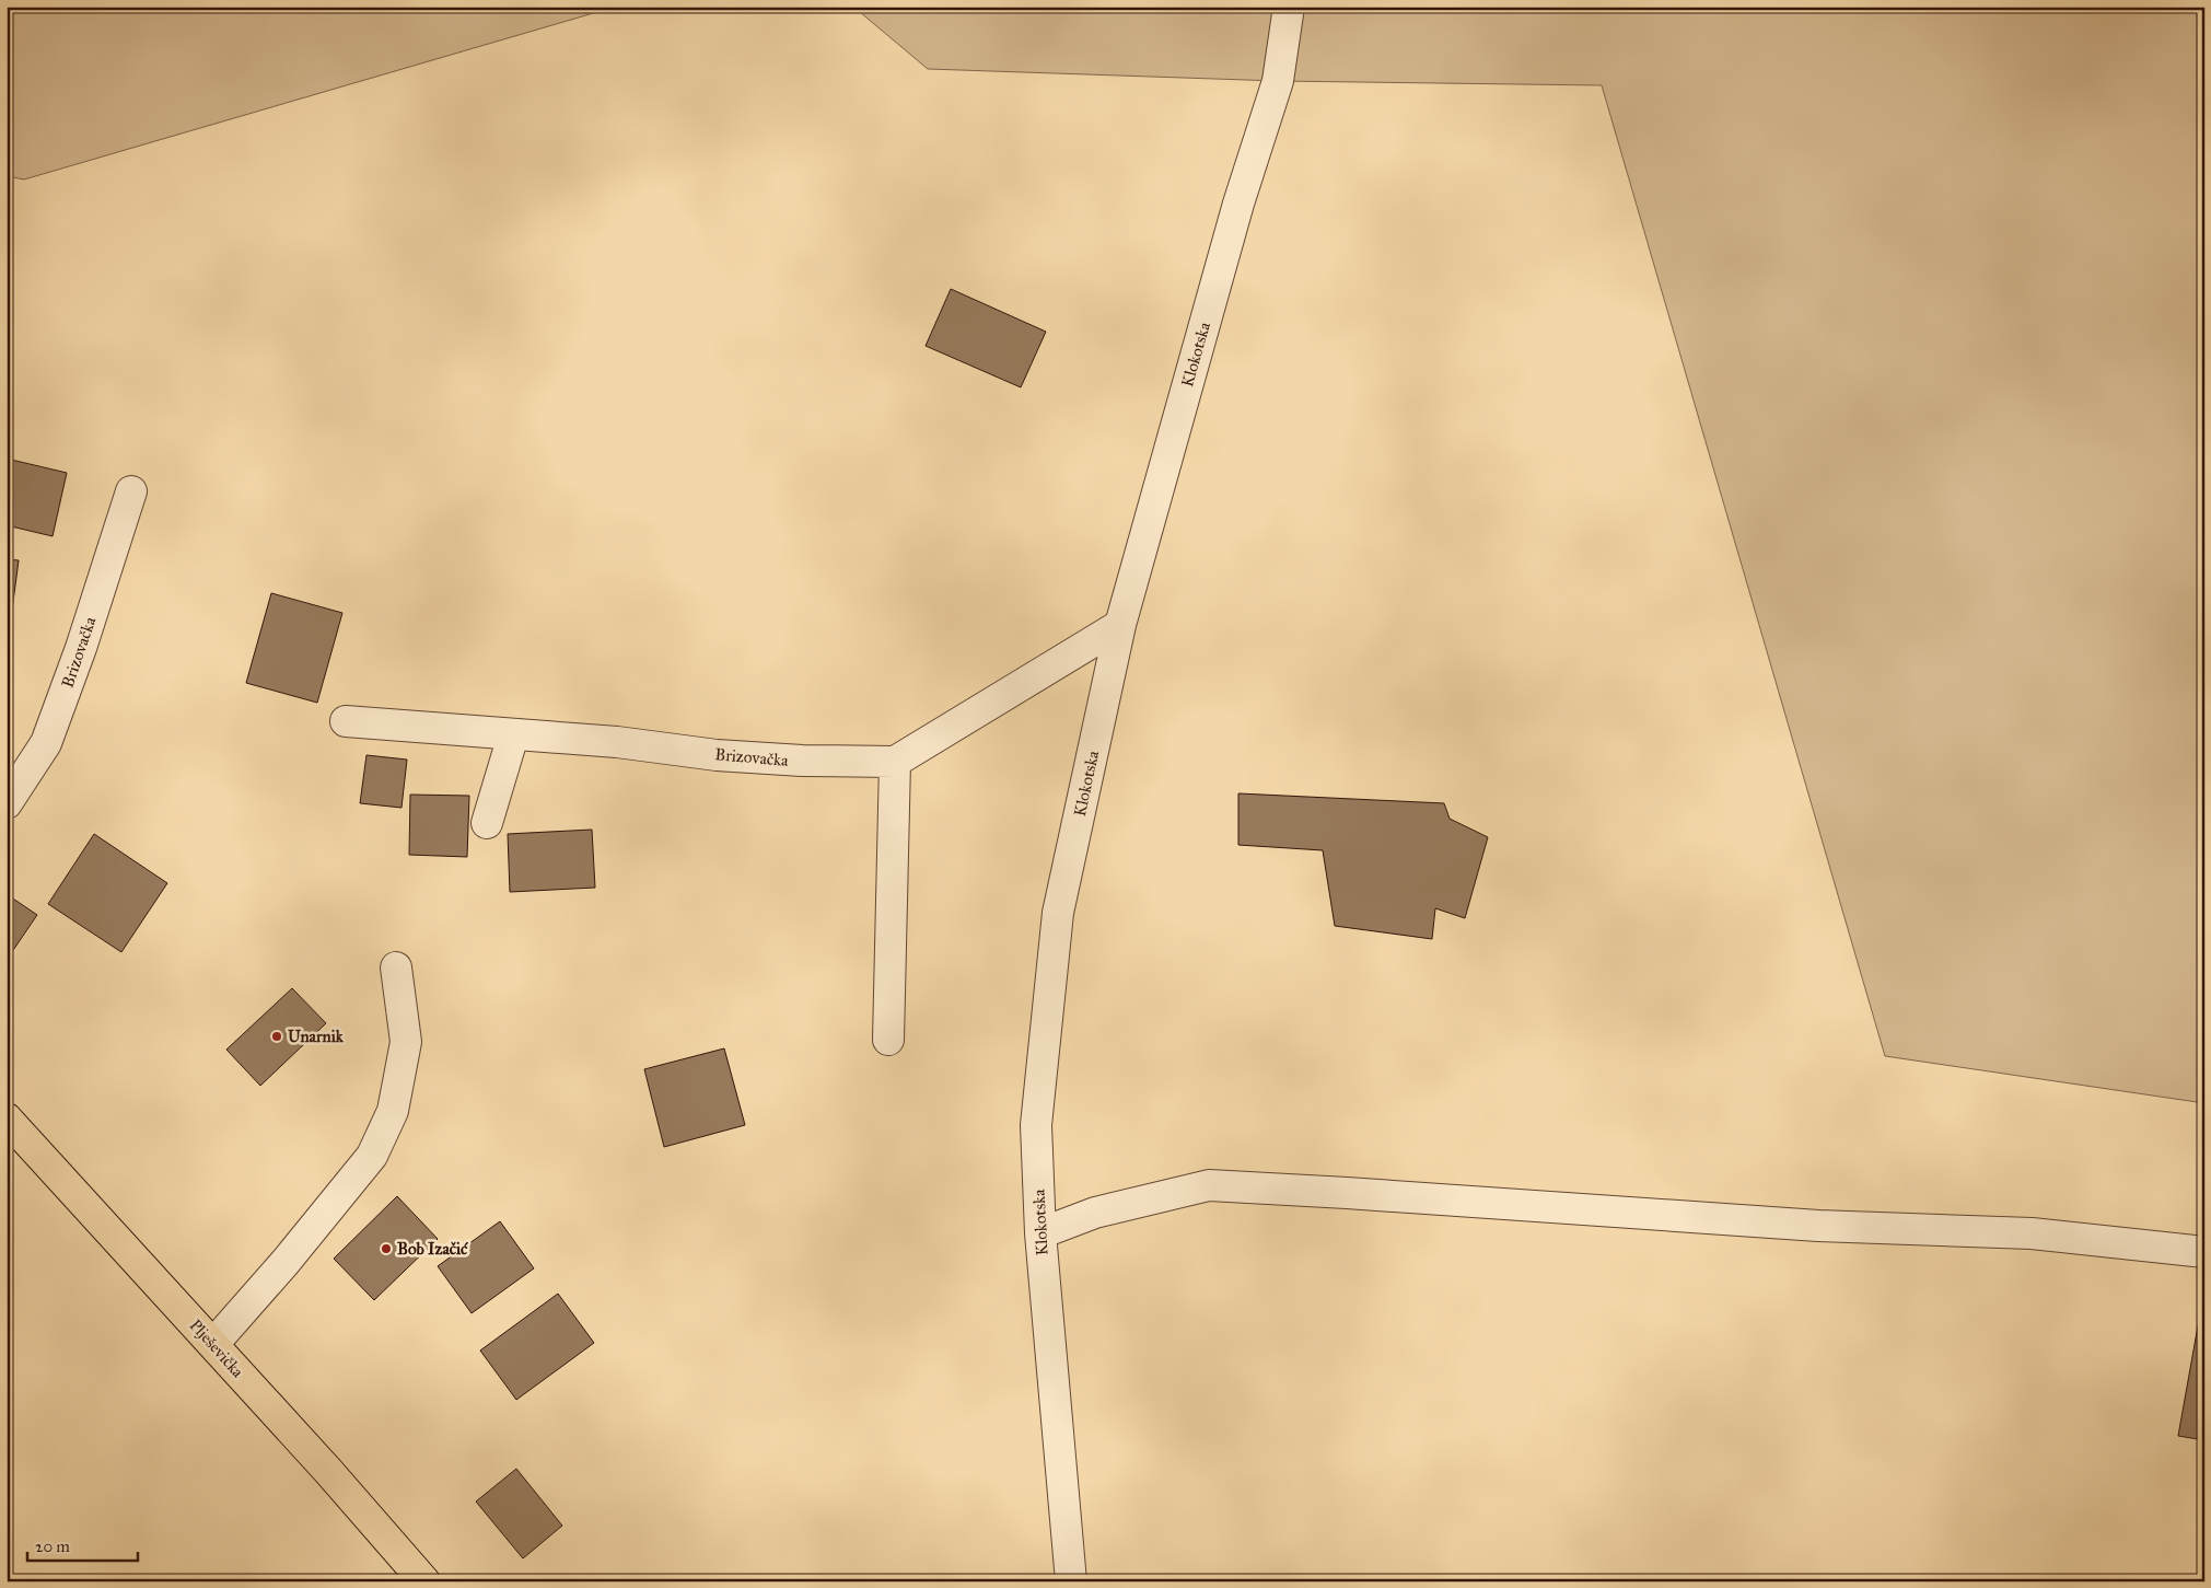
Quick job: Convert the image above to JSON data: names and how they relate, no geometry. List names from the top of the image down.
{
  "streets": {
    "main road": ["Plješevička"],
    "street": ["Klokotska", "Brizovačka"]
  },
  "places": ["Unarnik", "Bob Izačić"],
  "scale_bar": "20 m"
}
